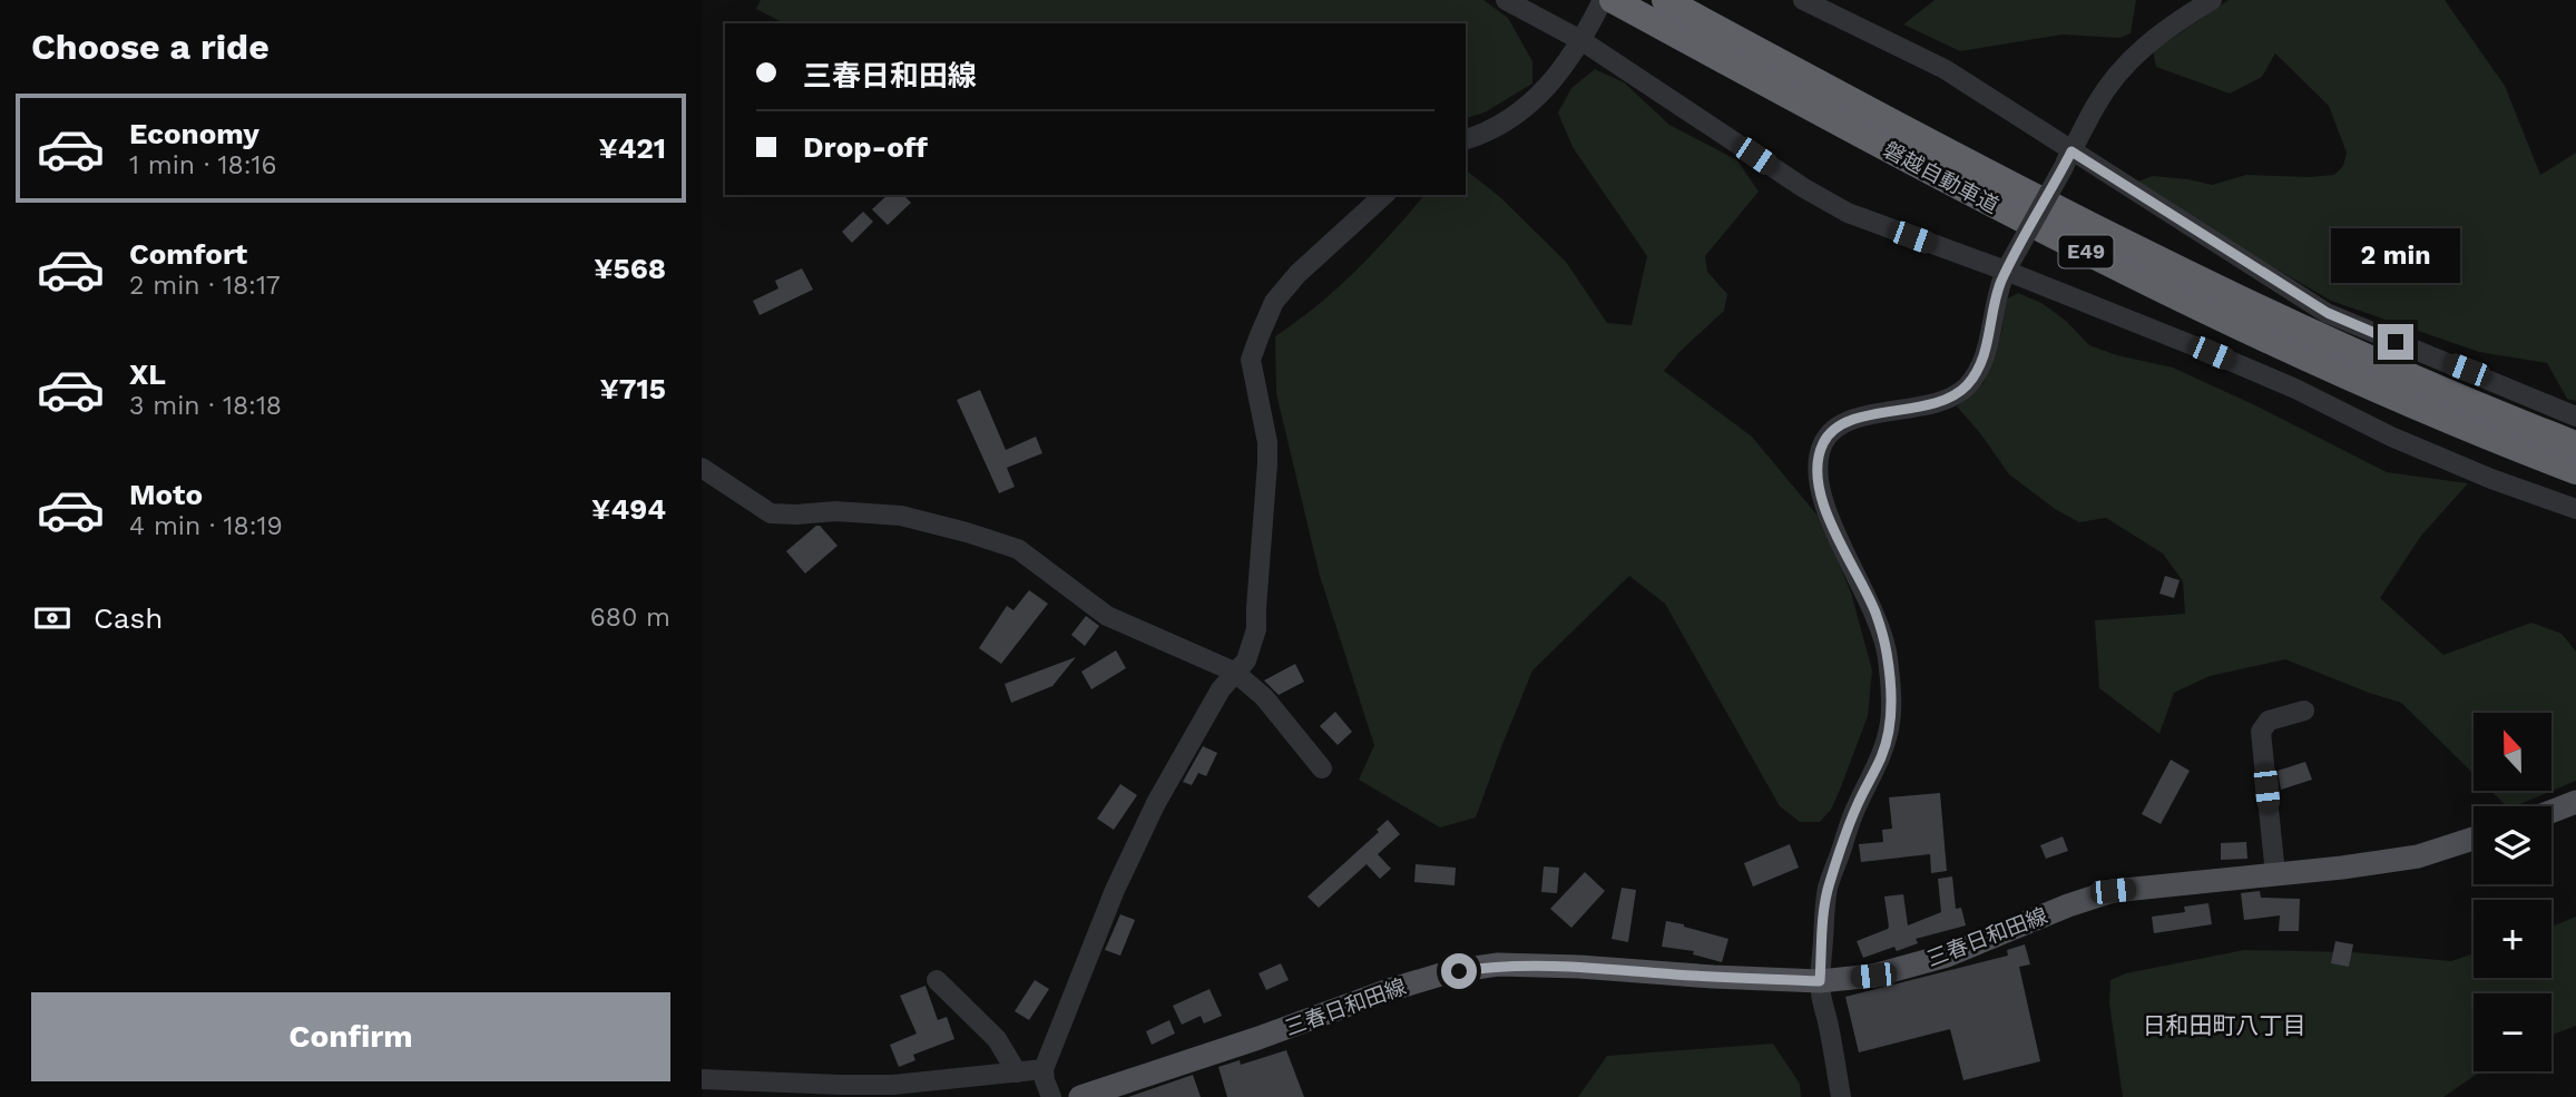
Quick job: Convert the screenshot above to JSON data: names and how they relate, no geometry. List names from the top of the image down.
{
  "streets": {
    "highway": ["磐越自動車道", "E49"],
    "main road": ["三春日和田線"]
  },
  "districts": ["日和田町八丁目"],
  "north": "top",
  "page": {
    "heading": "Choose a ride",
    "banner": ["三春日和田線", "Drop-off"],
    "list": [
      {
        "name": "Economy",
        "note": "1 min · 18:16",
        "value": "¥421"
      },
      {
        "name": "Comfort",
        "note": "2 min · 18:17",
        "value": "¥568"
      },
      {
        "name": "XL",
        "note": "3 min · 18:18",
        "value": "¥715"
      },
      {
        "name": "Moto",
        "note": "4 min · 18:19",
        "value": "¥494"
      }
    ],
    "bubble": "2 min",
    "pay": ["Cash", "680 m"],
    "map_buttons": ["+", "−"],
    "buttons": "Confirm"
  }
}
